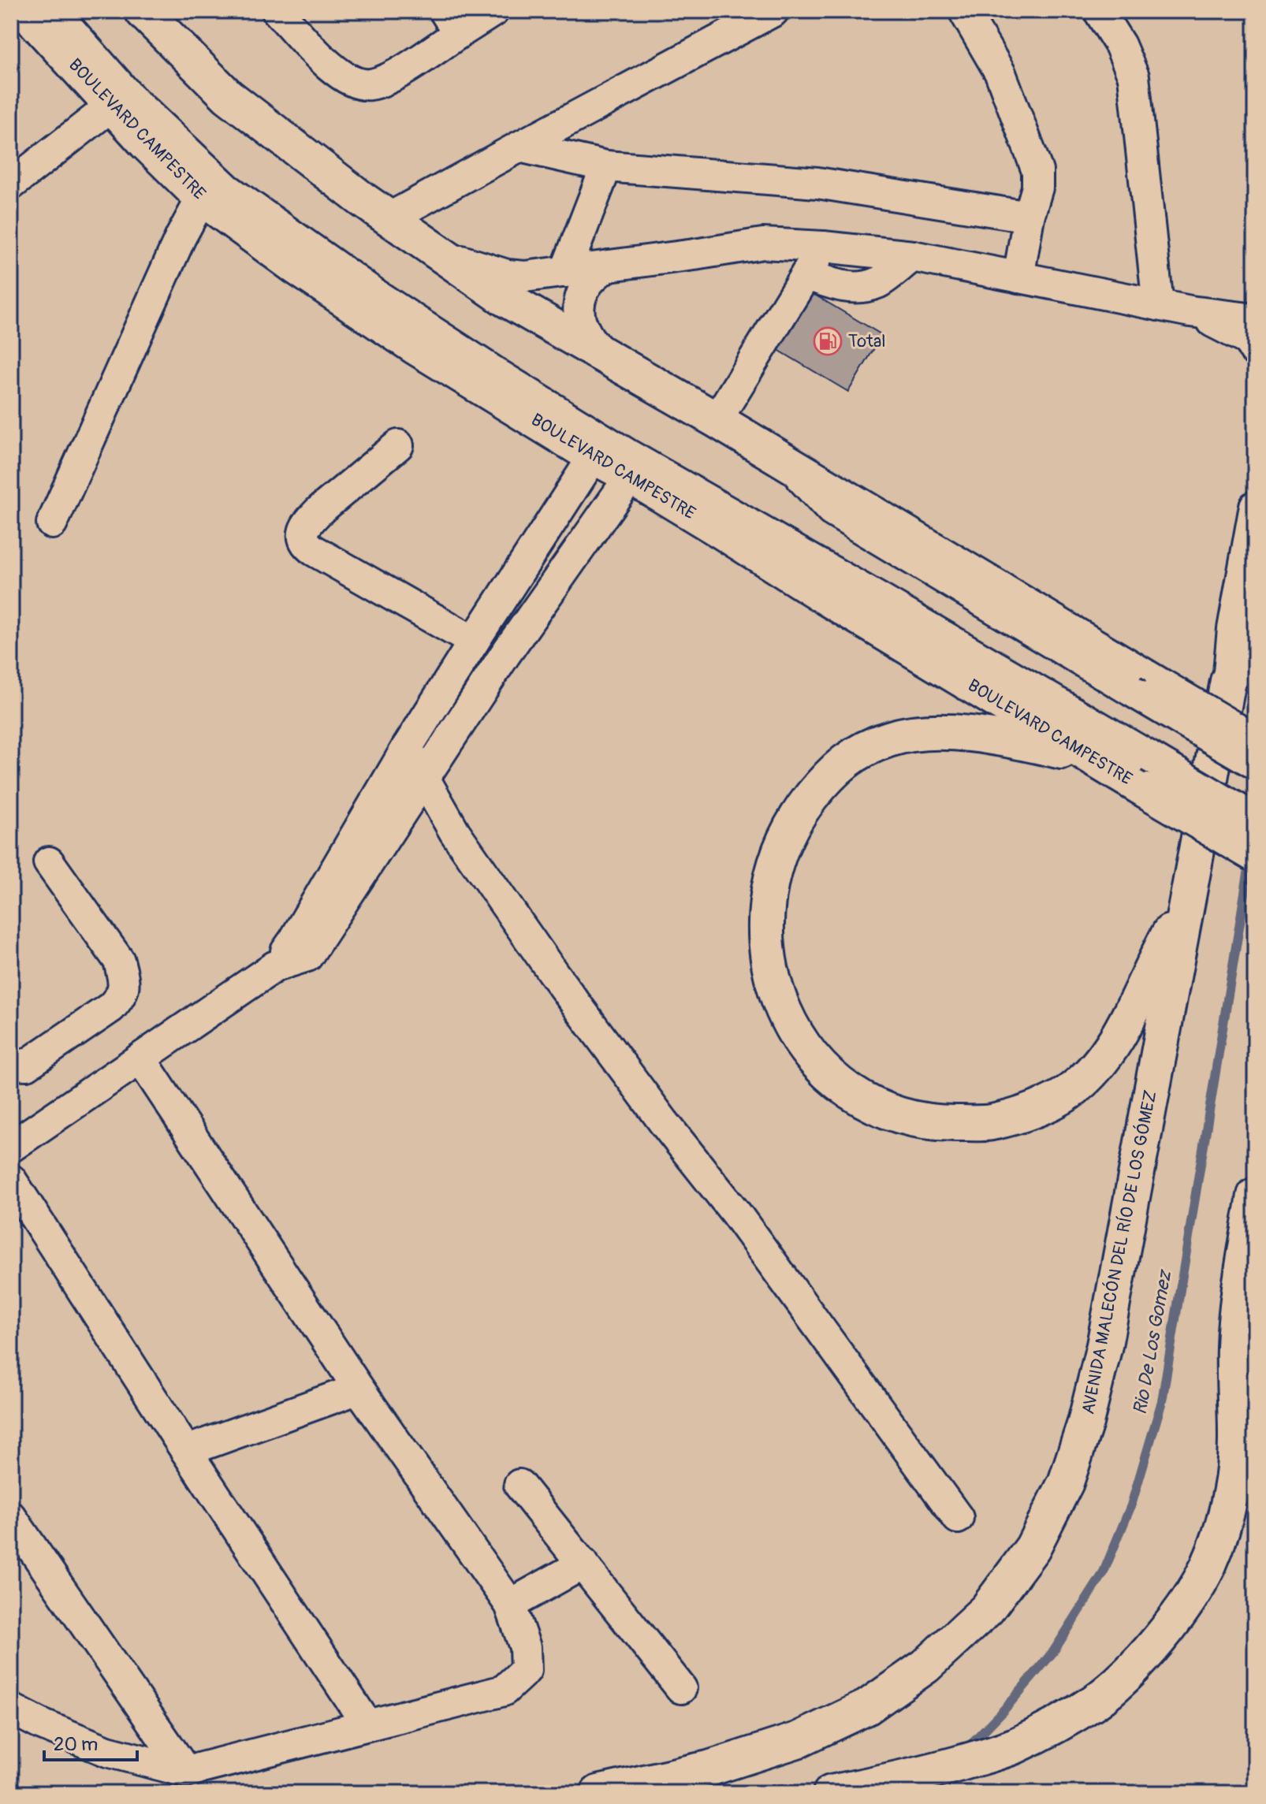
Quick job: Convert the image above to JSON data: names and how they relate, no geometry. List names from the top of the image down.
{
  "streets": {
    "main road": ["BOULEVARD CAMPESTRE", "AVENIDA MALECÓN DEL RÍO DE LOS GÓMEZ"]
  },
  "water": ["Rio De Los Gomez"],
  "places": {
    "fuel station": ["Total"]
  },
  "scale_bar": "20 m"
}
